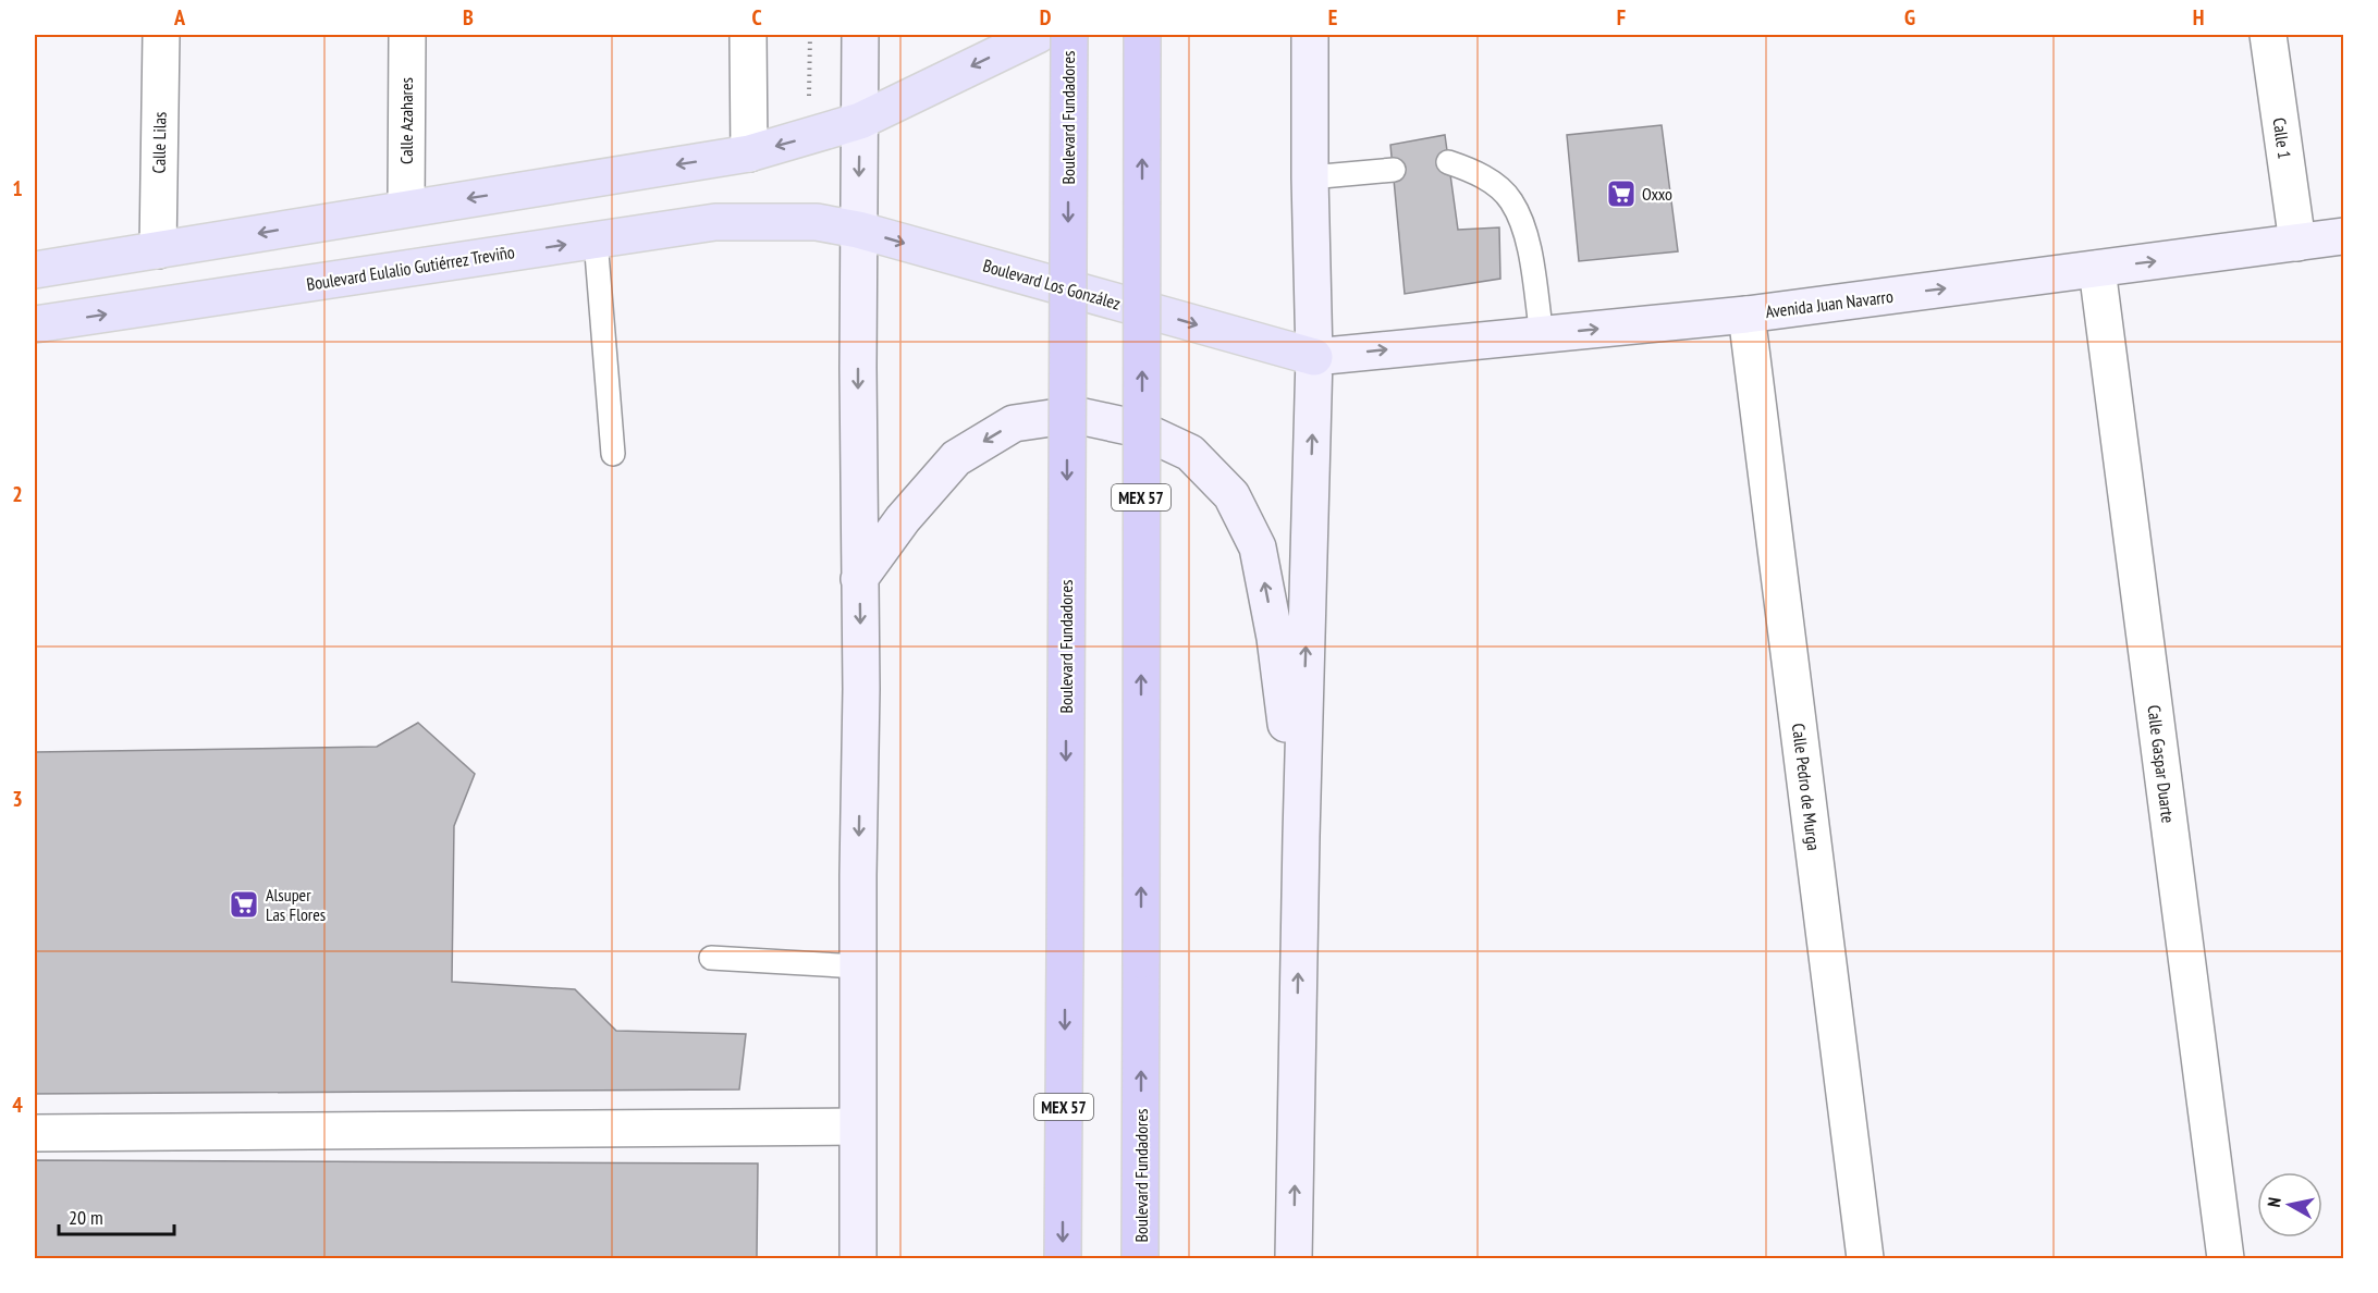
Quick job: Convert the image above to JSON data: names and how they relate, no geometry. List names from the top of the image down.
{
  "streets": {
    "highway": ["Boulevard Fundadores", "MEX 57"],
    "main road": ["Boulevard Eulalio Gutiérrez Treviño", "Boulevard Los González", "Avenida Juan Navarro"],
    "street": [
      "Calle Azahares",
      "Calle 1",
      "Calle Lilas",
      "Calle Gaspar Duarte",
      "Calle Pedro de Murga"
    ]
  },
  "crossings": [
    ["Calle 1", "Avenida Juan Navarro"],
    ["Boulevard Eulalio Gutiérrez Treviño", "Boulevard Los González"],
    ["Boulevard Los González", "Avenida Juan Navarro"],
    ["Avenida Juan Navarro", "Calle Gaspar Duarte"],
    ["Avenida Juan Navarro", "Calle Pedro de Murga"]
  ],
  "one_way": ["Boulevard Los González", "Avenida Juan Navarro"],
  "places": {
    "supermarket": ["Oxxo", "Alsuper Las Flores"]
  },
  "scale_bar": "20 m",
  "north": "left",
  "grid": {
    "columns": [
      "A",
      "B",
      "C",
      "D",
      "E",
      "F",
      "G",
      "H"
    ],
    "rows": [
      "1",
      "2",
      "3",
      "4"
    ]
  }
}
